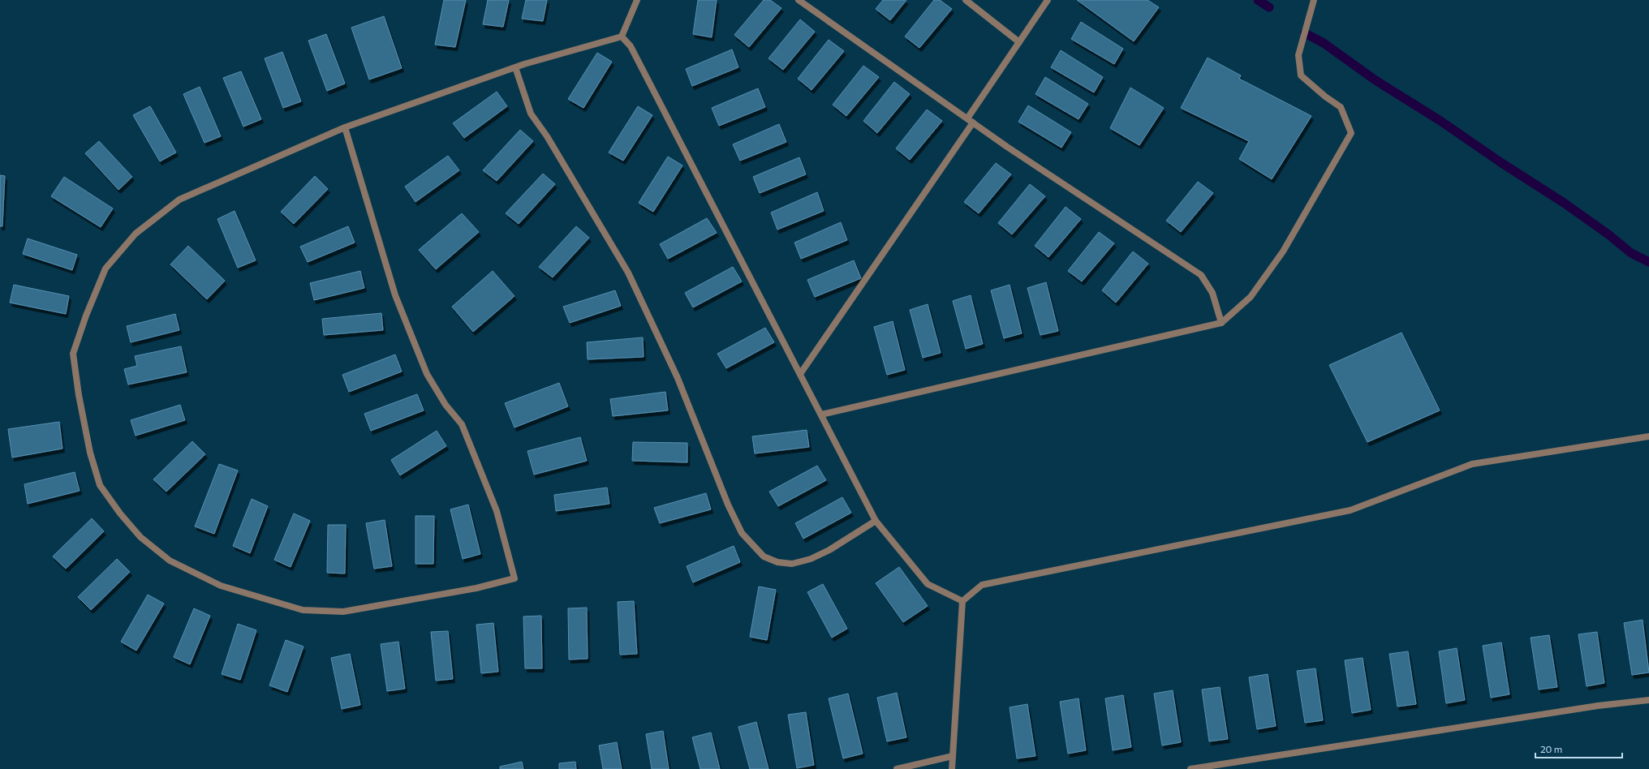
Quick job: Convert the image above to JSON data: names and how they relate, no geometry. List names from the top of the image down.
{
  "scale_bar": "20 m"
}
